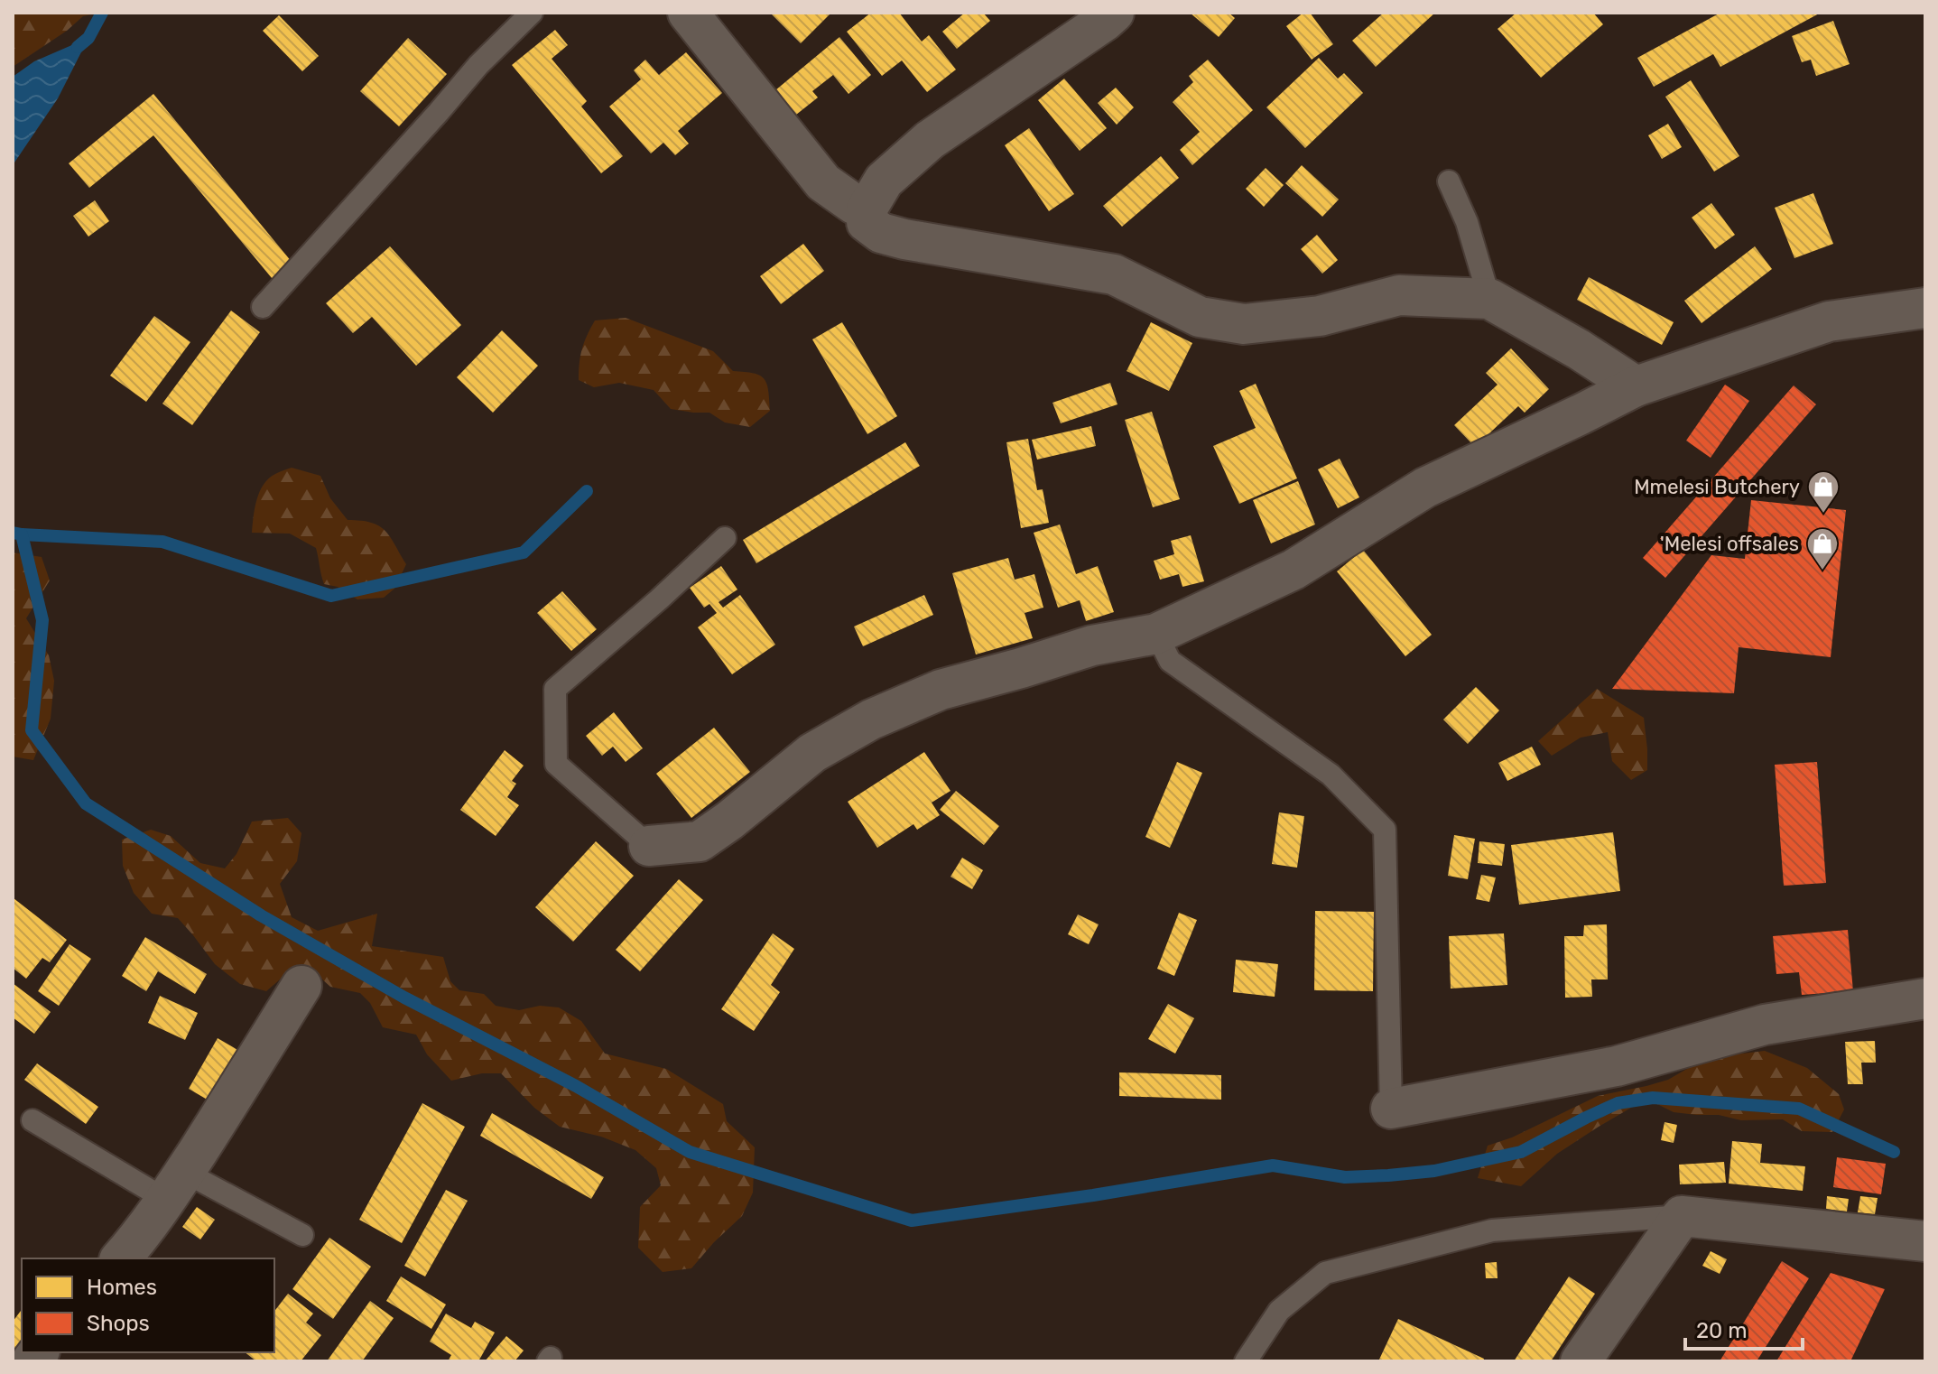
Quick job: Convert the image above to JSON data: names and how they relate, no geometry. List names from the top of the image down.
{
  "places": {
    "shop": ["Mmelesi Butchery", "'Melesi offsales"]
  },
  "legend": ["Homes", "Shops"],
  "scale_bar": "20 m"
}
